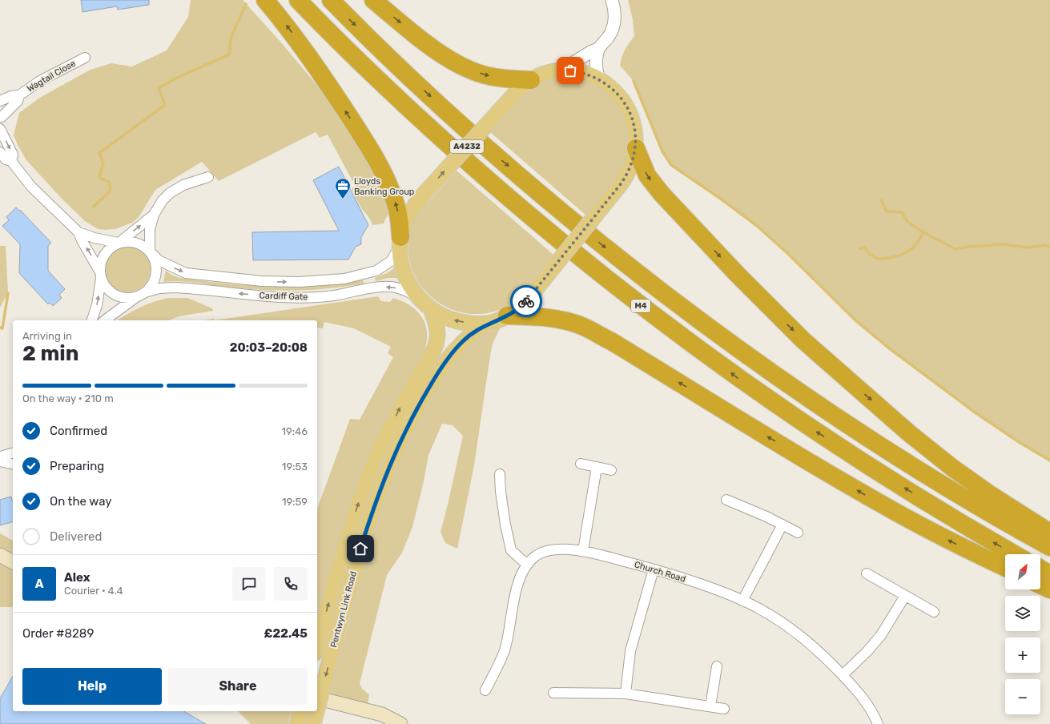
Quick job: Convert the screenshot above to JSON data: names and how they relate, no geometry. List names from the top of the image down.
{
  "streets": {
    "highway": ["M4"],
    "main road": ["A4232", "Pentwyn Link Road"],
    "street": ["Wagtail Close", "Cardiff Gate", "Church Road"]
  },
  "crossings": [
    ["A4232", "Cardiff Gate"],
    ["A4232", "Pentwyn Link Road"]
  ],
  "places": {
    "office": ["Lloyds Banking Group"]
  },
  "north": "top right",
  "page": {
    "heading": ["2 min", "Arriving in", "20:03–20:08"],
    "panel": [
      "Alex",
      "Courier · 4.4",
      "Order #8289",
      "£22.45"
    ],
    "bar": "On the way · 210 m",
    "list": [
      ["Confirmed", "19:46"],
      ["Preparing", "19:53"],
      ["On the way", "19:59"],
      "Delivered"
    ],
    "map_buttons": ["+", "−"],
    "round": "A",
    "buttons": ["Help", "Share"]
  }
}
